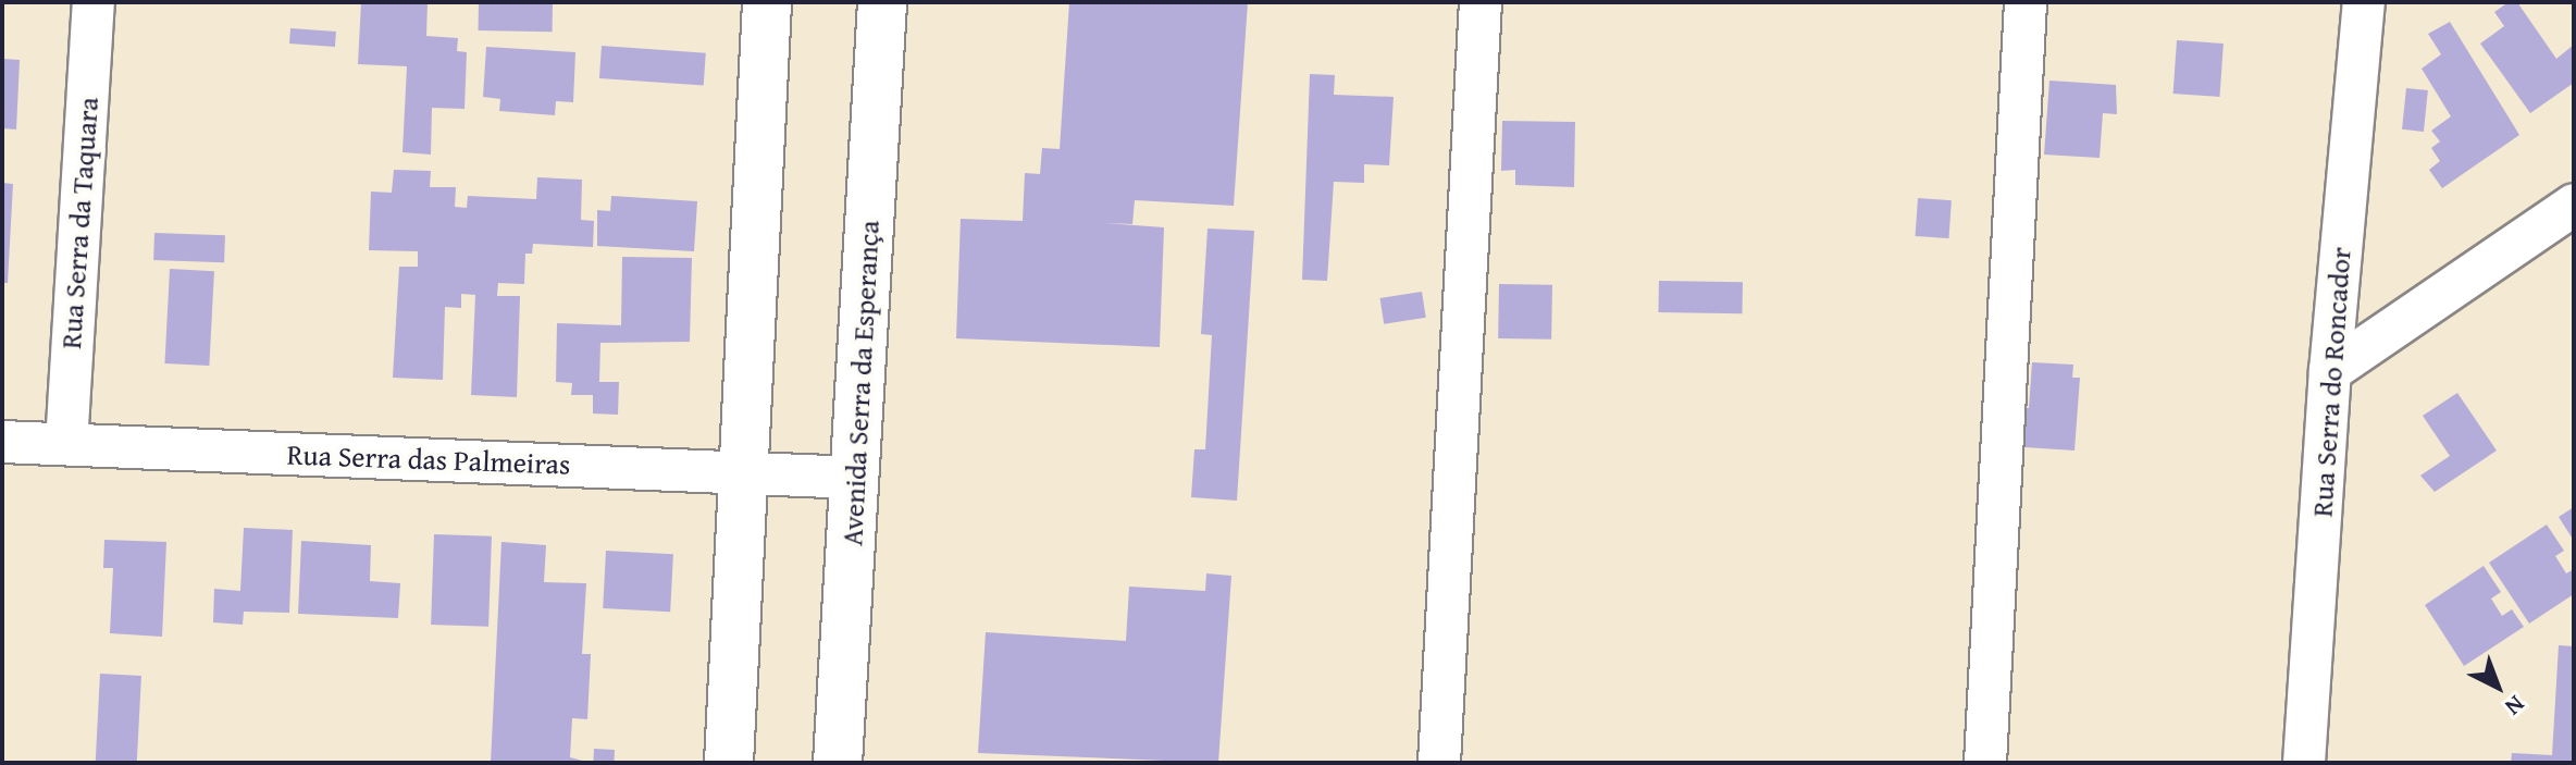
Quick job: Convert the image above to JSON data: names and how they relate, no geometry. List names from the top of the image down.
{
  "streets": {
    "street": [
      "Rua Serra da Taquara",
      "Rua Serra do Roncador",
      "Avenida Serra da Esperança",
      "Rua Serra das Palmeiras"
    ]
  },
  "crossings": [
    ["Rua Serra da Taquara", "Rua Serra das Palmeiras"],
    ["Avenida Serra da Esperança", "Rua Serra das Palmeiras"]
  ],
  "north": "bottom right"
}
